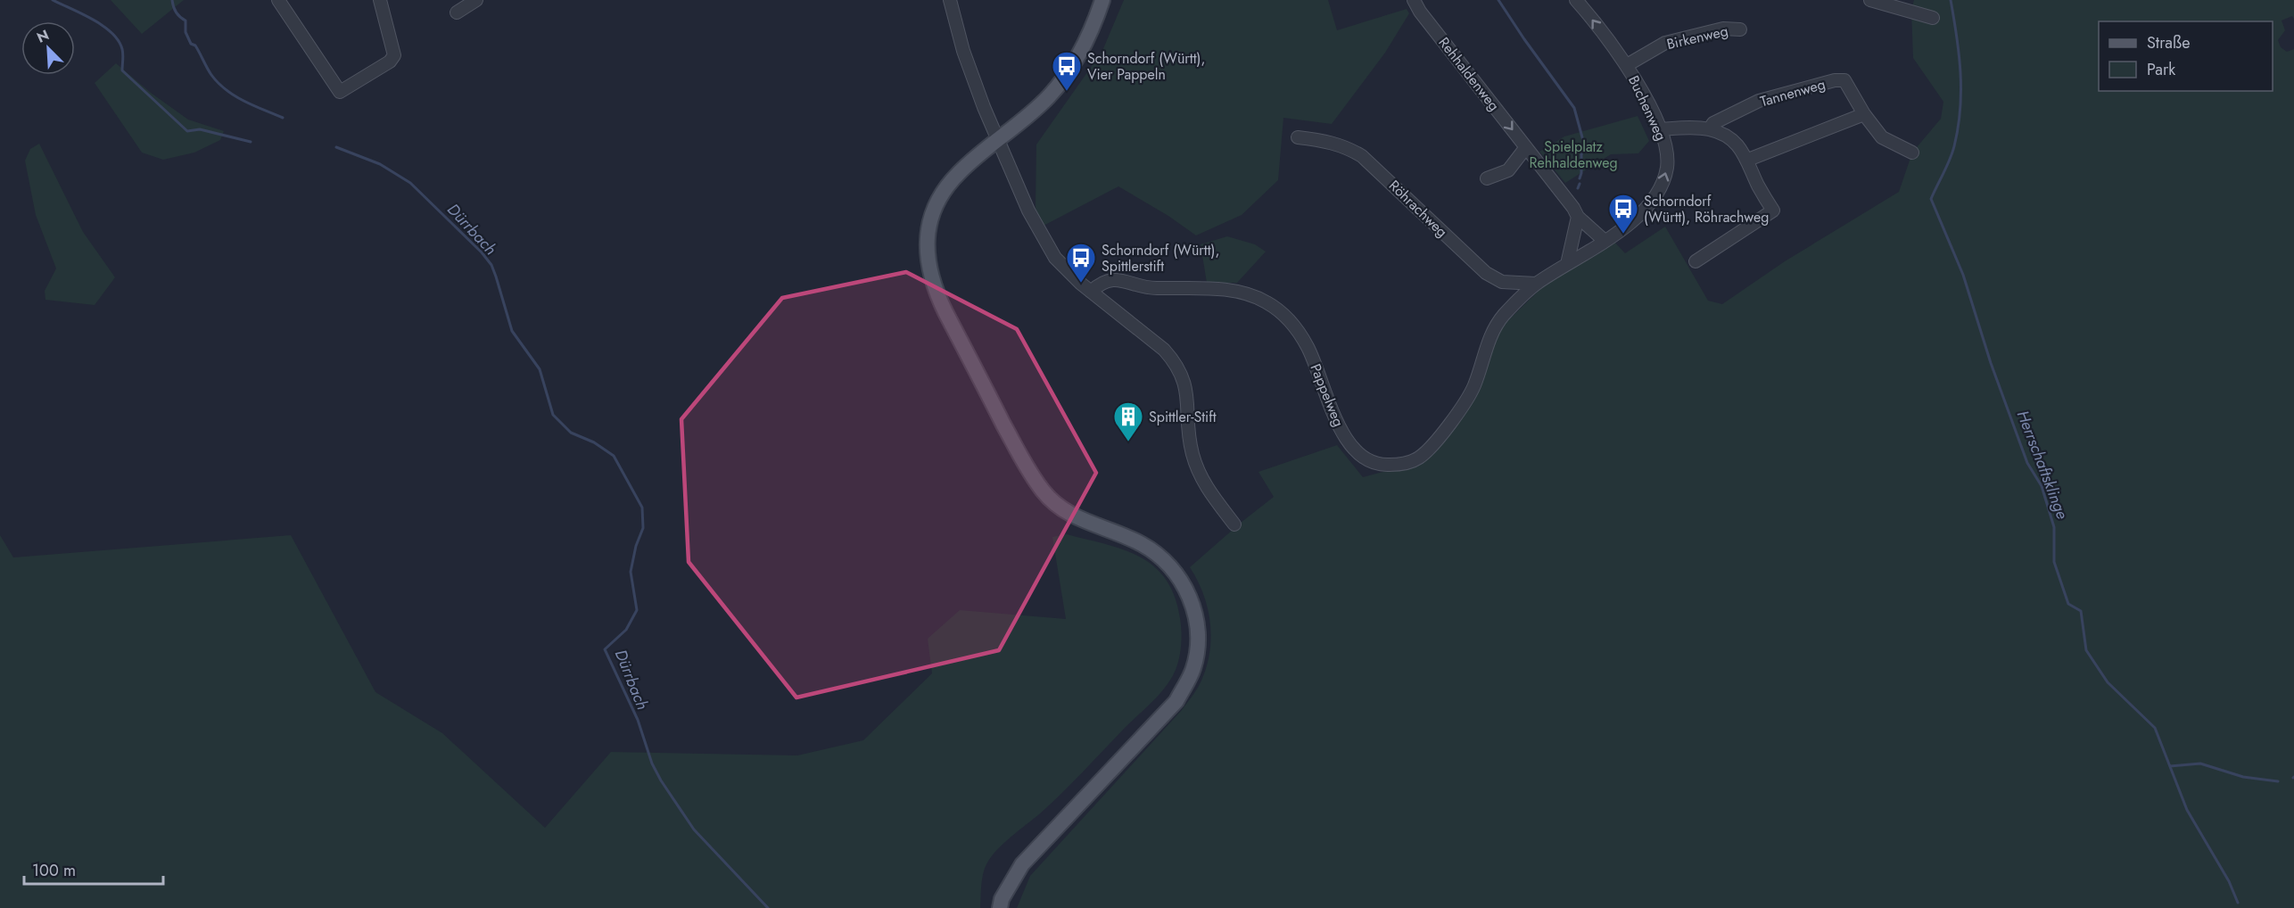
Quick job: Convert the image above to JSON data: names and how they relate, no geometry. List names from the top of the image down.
{
  "streets": {
    "street": [
      "Birkenweg",
      "Rehhaldenweg",
      "Tannenweg",
      "Buchenweg",
      "Röhrachweg",
      "Pappelweg"
    ]
  },
  "crossings": [
    ["Birkenweg", "Buchenweg"],
    ["Rehhaldenweg", "Buchenweg"],
    ["Rehhaldenweg", "Pappelweg"],
    ["Buchenweg", "Pappelweg"],
    ["Röhrachweg", "Pappelweg"]
  ],
  "one_way": ["Rehhaldenweg", "Buchenweg"],
  "water": ["Dürrbach", "Herrschaftsklinge"],
  "parks": ["Spielplatz Rehhaldenweg"],
  "places": {
    "bus stop": ["Schorndorf (Württ), Vier Pappeln", "Schorndorf (Württ), Röhrachweg", "Schorndorf (Württ), Spittlerstift"],
    "building": ["Spittler-Stift"]
  },
  "legend": ["Straße", "Park"],
  "scale_bar": "100 m",
  "north": "top left"
}
